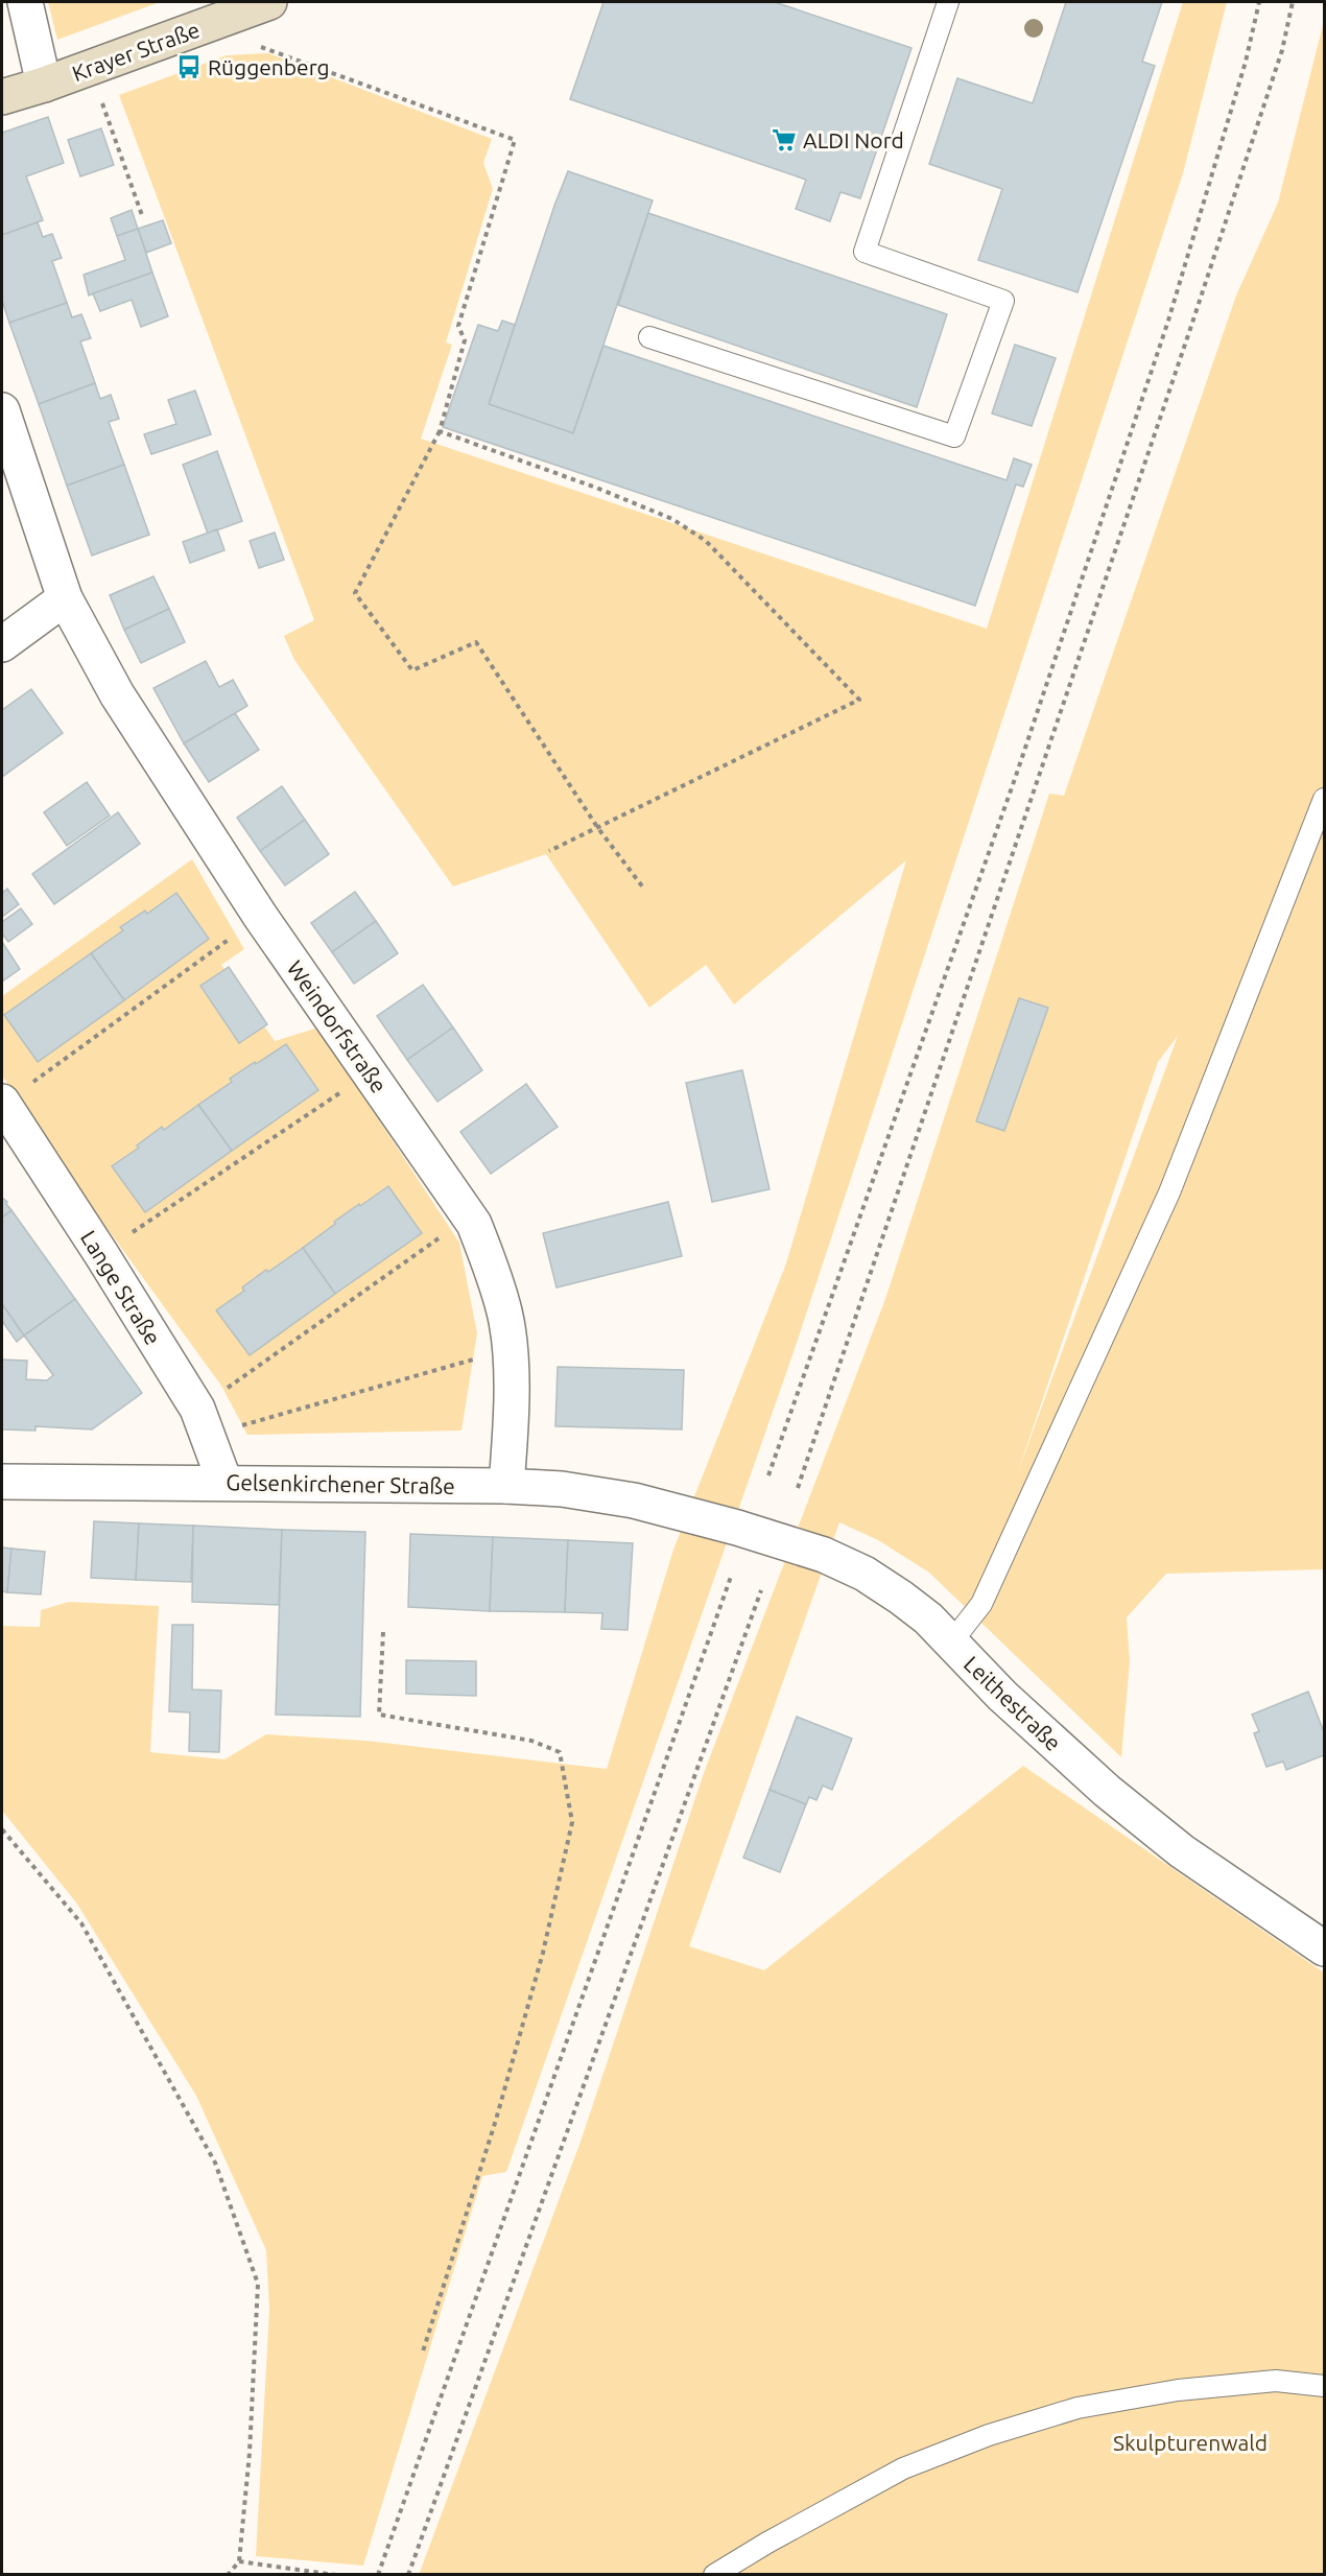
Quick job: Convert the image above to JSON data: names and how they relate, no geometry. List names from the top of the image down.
{
  "streets": {
    "street": [
      "Krayer Straße",
      "Weindorfstraße",
      "Lange Straße",
      "Gelsenkirchener Straße",
      "Leithestraße"
    ]
  },
  "crossings": [
    ["Weindorfstraße", "Gelsenkirchener Straße"],
    ["Lange Straße", "Gelsenkirchener Straße"],
    ["Gelsenkirchener Straße", "Leithestraße"]
  ],
  "parks": ["Skulpturenwald"],
  "places": {
    "bus stop": ["Rüggenberg"],
    "supermarket": ["ALDI Nord"]
  }
}
